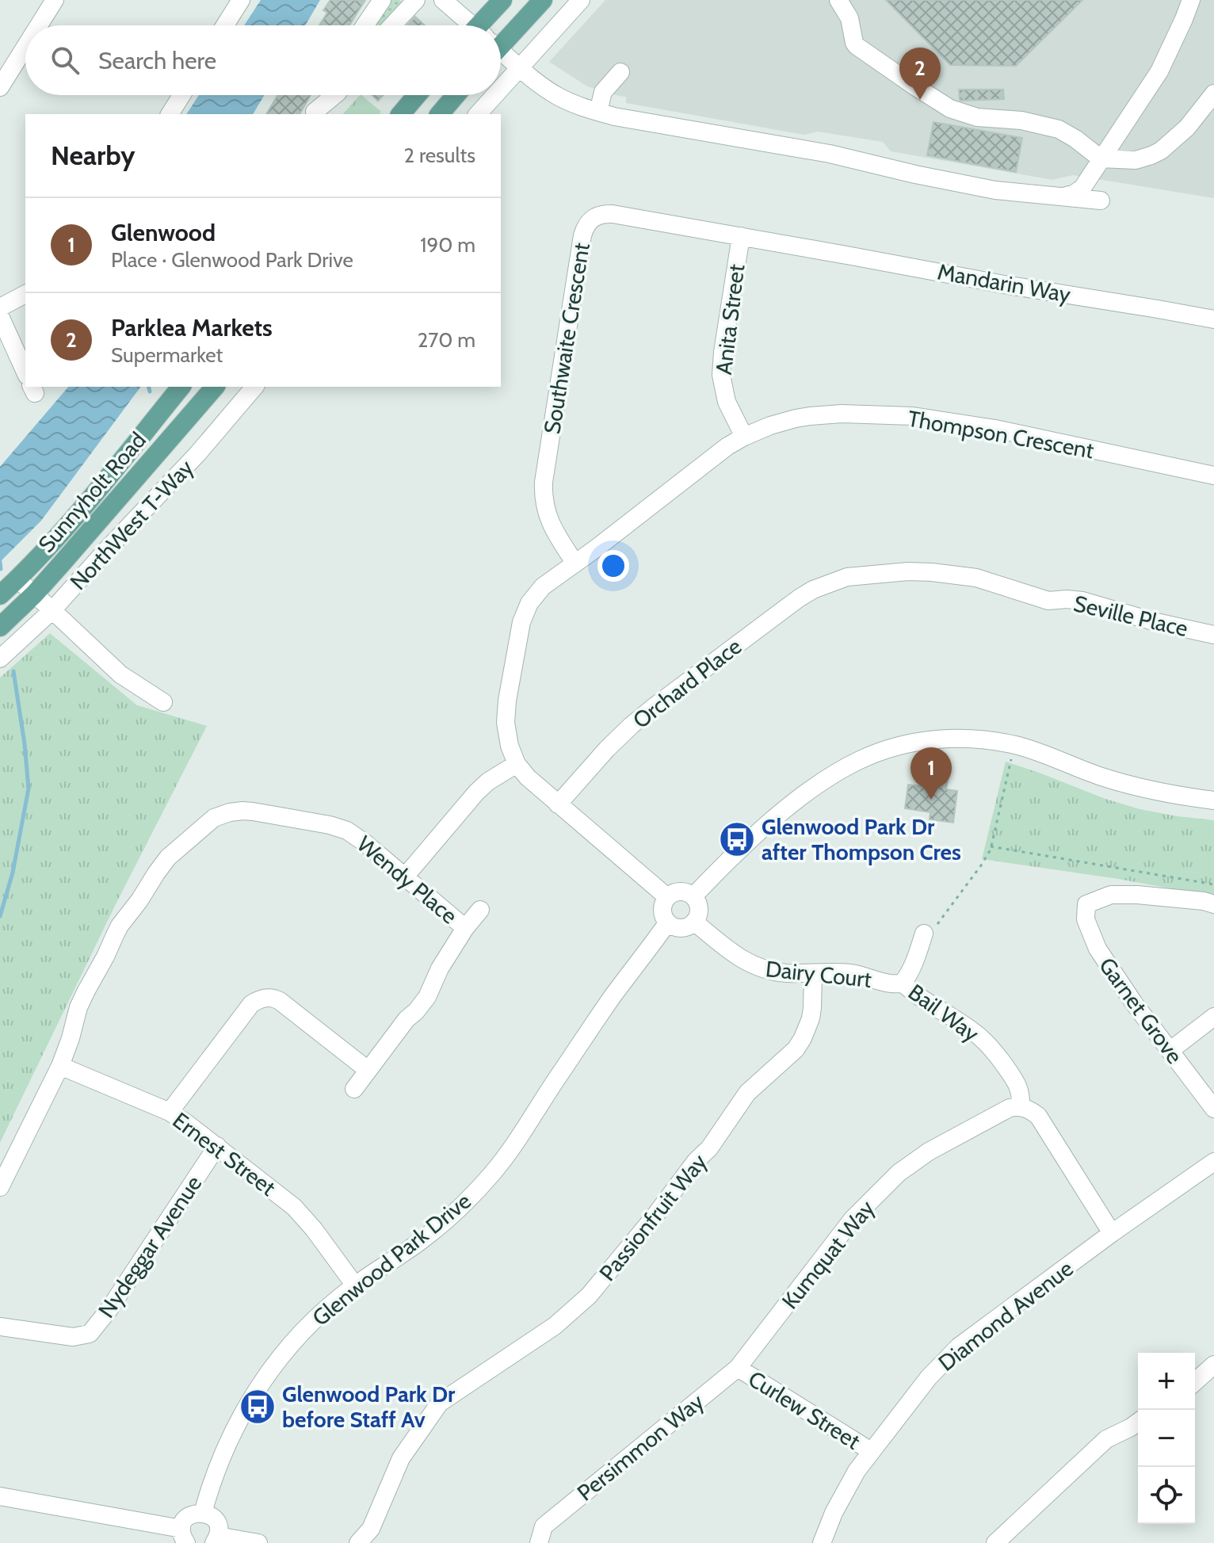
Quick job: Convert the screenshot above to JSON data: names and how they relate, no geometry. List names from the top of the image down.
{
  "streets": {
    "main road": ["Sunnyholt Road"],
    "street": [
      "Mandarin Way",
      "Anita Street",
      "Southwaite Crescent",
      "Thompson Crescent",
      "NorthWest T-Way",
      "Seville Place",
      "Orchard Place",
      "Wendy Place",
      "Dairy Court",
      "Garnet Grove",
      "Bail Way",
      "Ernest Street",
      "Passionfruit Way",
      "Nydeggar Avenue",
      "Kumquat Way",
      "Glenwood Park Drive",
      "Diamond Avenue",
      "Curlew Street",
      "Persimmon Way"
    ]
  },
  "crossings": [
    ["Mandarin Way", "Southwaite Crescent"],
    ["Anita Street", "Southwaite Crescent"],
    ["Anita Street", "Thompson Crescent"],
    ["Southwaite Crescent", "Thompson Crescent"],
    ["Thompson Crescent", "Orchard Place"],
    ["Thompson Crescent", "Dairy Court"],
    ["Thompson Crescent", "Glenwood Park Drive"],
    ["Seville Place", "Orchard Place"],
    ["Wendy Place", "Ernest Street"],
    ["Dairy Court", "Bail Way"],
    ["Dairy Court", "Passionfruit Way"],
    ["Dairy Court", "Glenwood Park Drive"],
    ["Bail Way", "Kumquat Way"],
    ["Ernest Street", "Nydeggar Avenue"],
    ["Ernest Street", "Glenwood Park Drive"],
    ["Kumquat Way", "Curlew Street"],
    ["Kumquat Way", "Persimmon Way"],
    ["Diamond Avenue", "Curlew Street"],
    ["Curlew Street", "Persimmon Way"]
  ],
  "places": {
    "bus stop": ["Glenwood Park Dr after Thompson Cres", "Glenwood Park Dr before Staff Av"]
  },
  "page": {
    "search": "Search here",
    "pins": ["2", "1"],
    "heading": ["Nearby", "2 results"],
    "list": [
      {
        "mark": "1",
        "name": "Glenwood",
        "note": "Place · Glenwood Park Drive",
        "value": "190 m"
      },
      {
        "mark": "2",
        "name": "Parklea Markets",
        "note": "Supermarket",
        "value": "270 m"
      }
    ],
    "map_buttons": ["+", "−"]
  }
}
